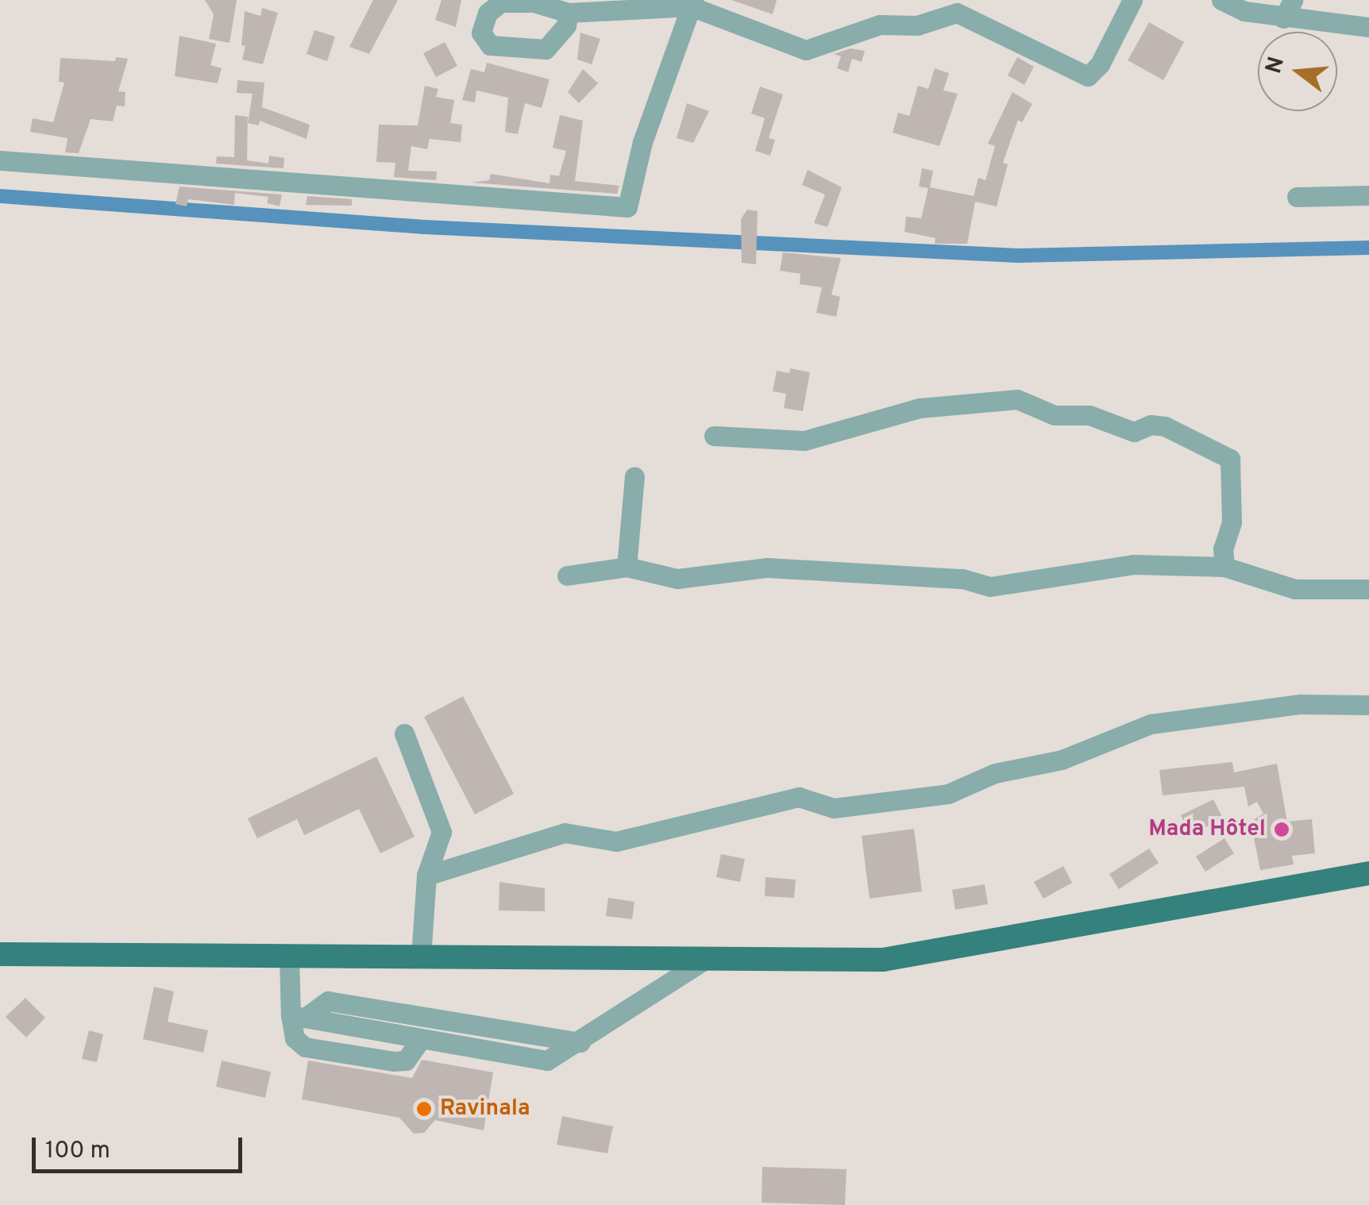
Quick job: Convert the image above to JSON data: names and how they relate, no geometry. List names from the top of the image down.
{
  "places": ["Mada Hôtel", "Ravinala"],
  "scale_bar": "100 m",
  "north": "left"
}
